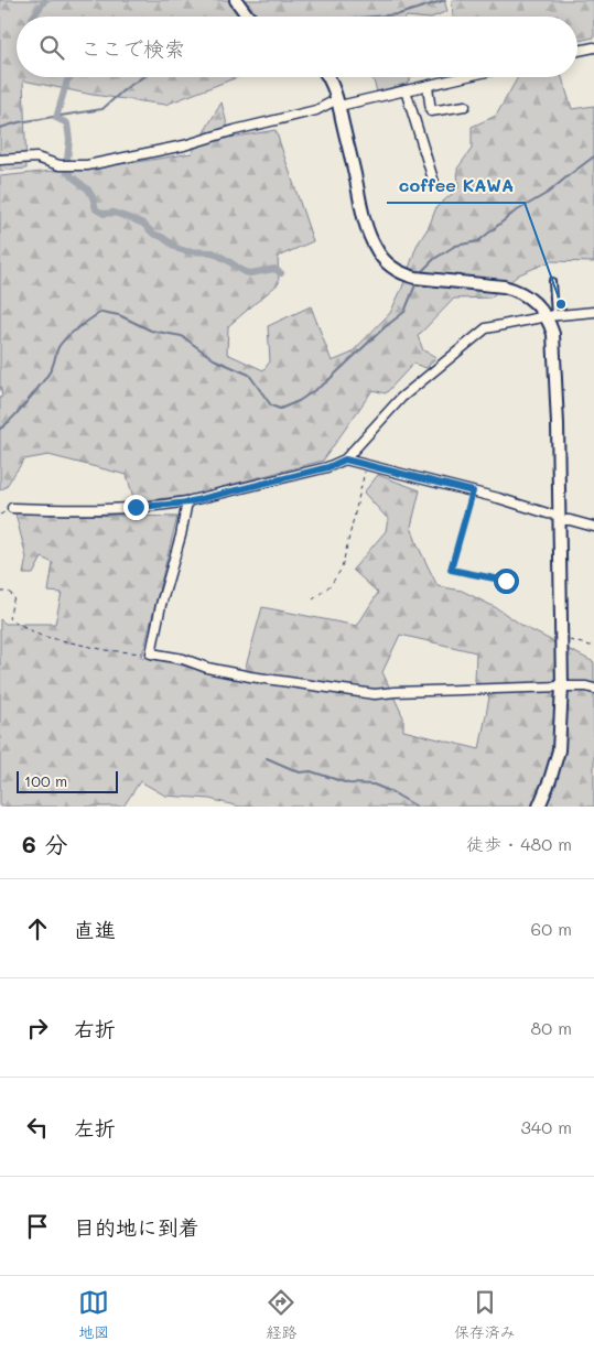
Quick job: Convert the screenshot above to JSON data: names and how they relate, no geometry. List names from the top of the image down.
{
  "places": ["coffee KAWA"],
  "scale_bar": "100 m",
  "page": {
    "search": "ここで検索",
    "scale": "100 m",
    "heading": ["6 分", "徒歩 · 480 m"],
    "list": [
      ["直進", "60 m"],
      ["右折", "80 m"],
      ["左折", "340 m"],
      "目的地に到着"
    ],
    "nav": ["地図", "経路", "保存済み"]
  }
}
